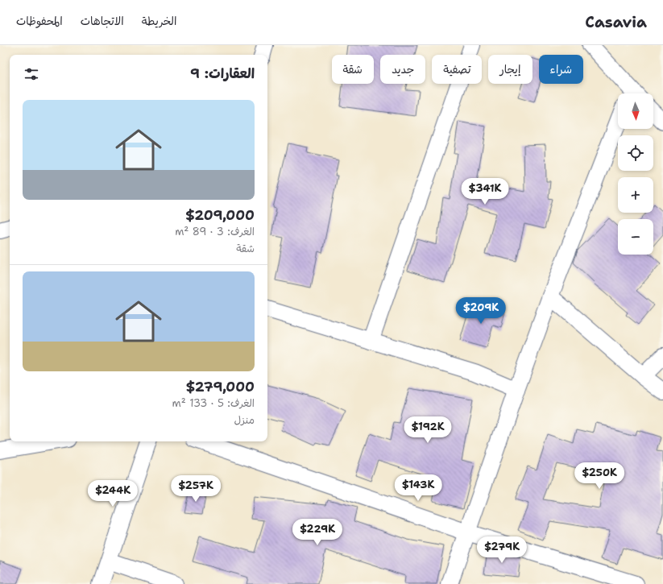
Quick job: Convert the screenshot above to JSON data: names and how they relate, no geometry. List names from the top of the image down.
{
  "north": "bottom",
  "page": {
    "header": "Casavia",
    "nav": ["الخريطة", "الاتجاهات", "المحفوظات"],
    "chip": [
      "شراء",
      "إيجار",
      "تصفية",
      "جديد",
      "شقة"
    ],
    "heading": "العقارات: 9",
    "map_buttons": ["+", "−"],
    "list": [
      {
        "name": "$209,000",
        "note": "الغرف: 3 · 89 m² · شقة"
      },
      {
        "name": "$279,000",
        "note": "الغرف: 5 · 133 m² · منزل"
      }
    ],
    "price": [
      "$341K",
      "$209K",
      "$192K",
      "$250K",
      "$143K",
      "$257K",
      "$244K",
      "$229K",
      "$279K"
    ]
  }
}
